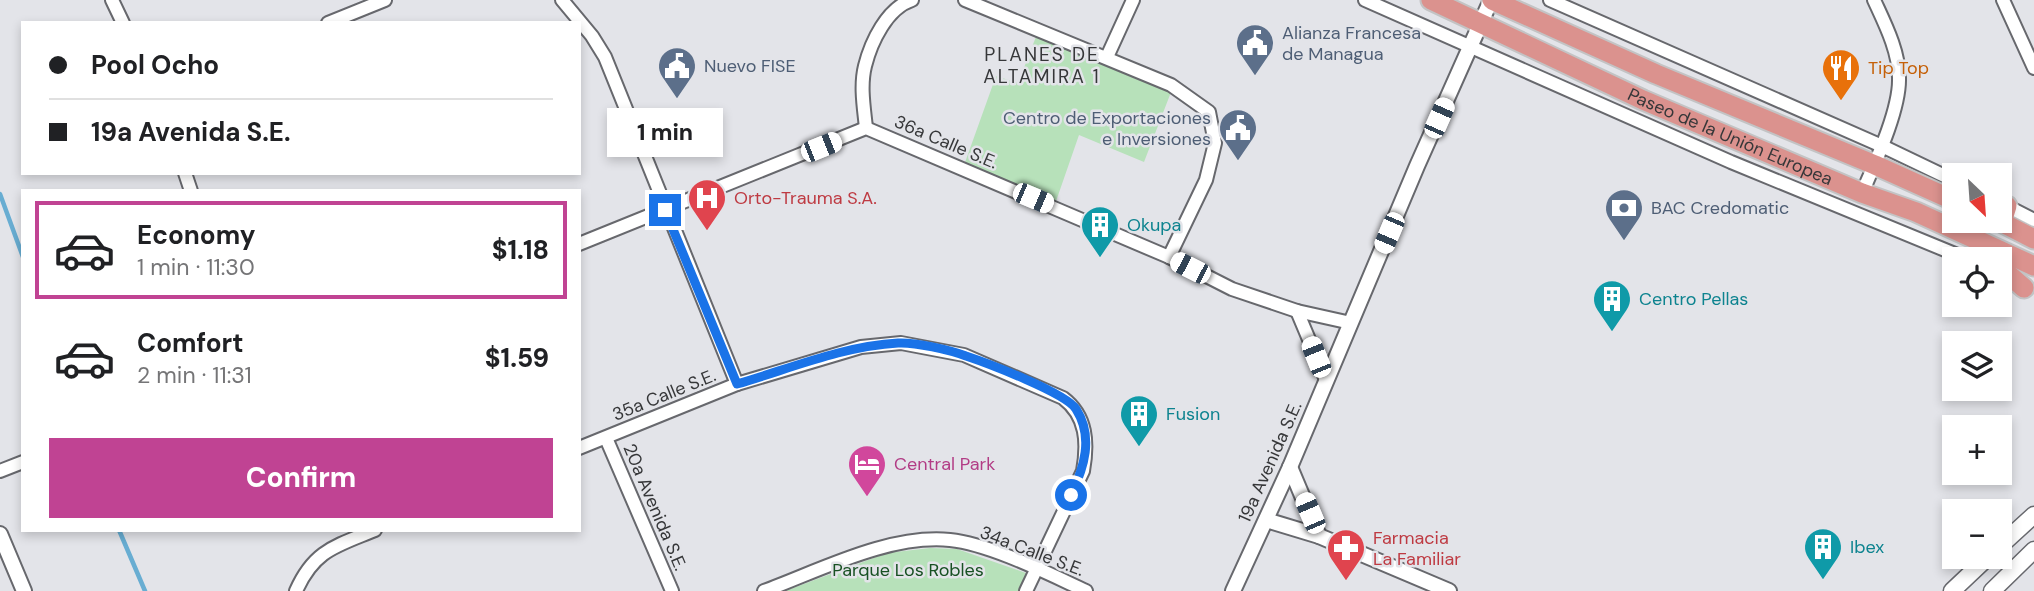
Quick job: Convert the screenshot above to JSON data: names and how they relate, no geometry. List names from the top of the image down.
{
  "streets": {
    "highway": ["Paseo de la Unión Europea"],
    "street": [
      "36a Calle S.E.",
      "35a Calle S.E.",
      "19a Avenida S.E.",
      "20a Avenida S.E.",
      "34a Calle S.E."
    ]
  },
  "crossings": [
    ["Paseo de la Unión Europea", "19a Avenida S.E."],
    ["36a Calle S.E.", "19a Avenida S.E."],
    ["35a Calle S.E.", "20a Avenida S.E."],
    ["35a Calle S.E.", "34a Calle S.E."]
  ],
  "districts": ["PLANES DE ALTAMIRA 1"],
  "parks": ["Parque Los Robles"],
  "places": {
    "public building": ["Alianza Francesa de Managua", "Nuevo FISE", "Centro de Exportaciones e Inversiones"],
    "restaurant": ["Tip Top"],
    "hospital": ["Orto-Trauma S.A."],
    "bank": ["BAC Credomatic"],
    "building": [
      "Okupa",
      "Centro Pellas",
      "Fusion",
      "Ibex"
    ],
    "hotel": ["Central Park"],
    "pharmacy": ["Farmacia La Familiar"]
  },
  "north": "bottom right",
  "page": {
    "banner": ["Pool Ocho", "19a Avenida S.E."],
    "bubble": "1 min",
    "map_buttons": ["+", "−"],
    "list": [
      {
        "name": "Economy",
        "note": "1 min · 11:30",
        "value": "$1.18"
      },
      {
        "name": "Comfort",
        "note": "2 min · 11:31",
        "value": "$1.59"
      }
    ],
    "buttons": "Confirm"
  }
}
